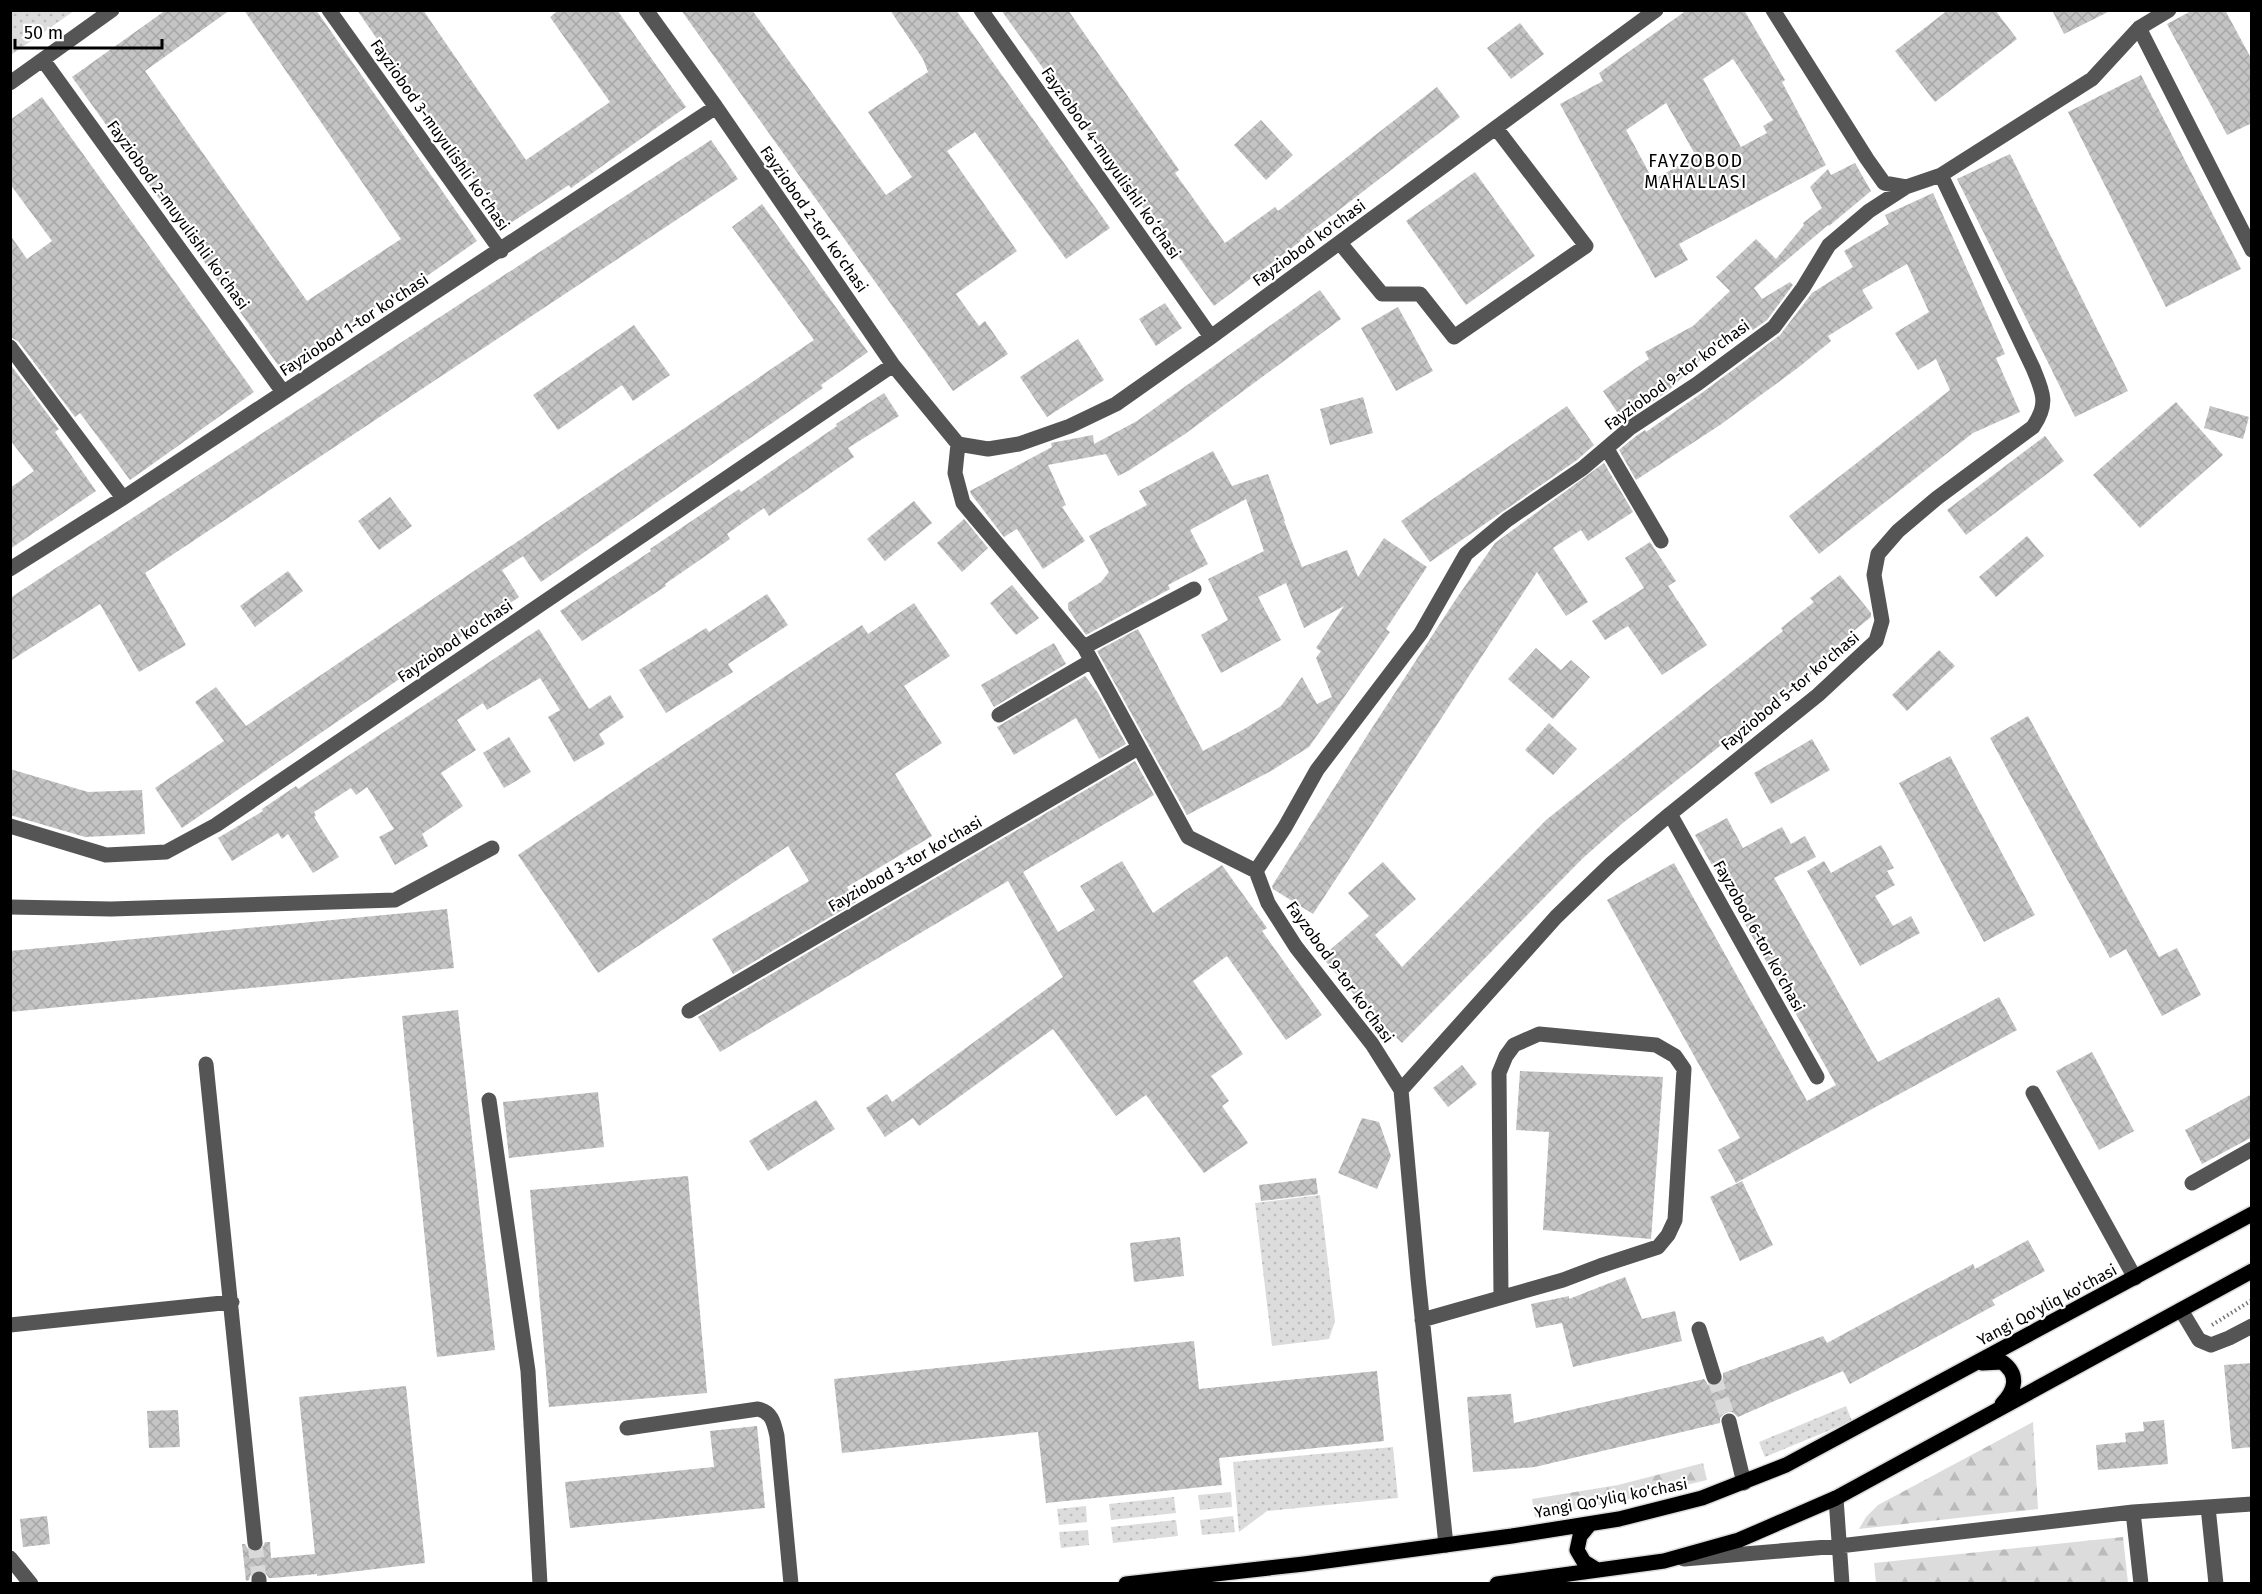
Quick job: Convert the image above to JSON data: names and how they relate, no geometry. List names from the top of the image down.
{
  "streets": {
    "main road": ["Yangi Qo'yliq ko'chasi"],
    "street": [
      "Fayziobod 3-muyulishli koʻchasi",
      "Fayziobod 4-muyulishli koʻchasi",
      "Fayziobod 2-muyulishli koʻchasi",
      "Fayziobod 2-tor ko'chasi",
      "Fayziobod ko'chasi",
      "Fayziobod 1-tor ko'chasi",
      "Fayziobod 9-tor ko'chasi",
      "Fayziobod 5-tor ko'chasi",
      "Fayziobod 3-tor ko'chasi",
      "Fayzobod 6-tor ko'chasi",
      "Fayzobod 9-tor ko'chasi"
    ]
  },
  "crossings": [
    ["Fayziobod 3-muyulishli koʻchasi", "Fayziobod 1-tor ko'chasi"],
    ["Fayziobod 4-muyulishli koʻchasi", "Fayziobod ko'chasi"],
    ["Fayziobod 2-muyulishli koʻchasi", "Fayziobod 1-tor ko'chasi"],
    ["Fayziobod 2-tor ko'chasi", "Fayziobod ko'chasi"],
    ["Fayziobod 2-tor ko'chasi", "Fayziobod 1-tor ko'chasi"],
    ["Fayziobod 9-tor ko'chasi", "Fayziobod 5-tor ko'chasi"],
    ["Fayziobod 9-tor ko'chasi", "Fayzobod 9-tor ko'chasi"],
    ["Fayziobod 5-tor ko'chasi", "Fayzobod 6-tor ko'chasi"],
    ["Fayziobod 5-tor ko'chasi", "Fayzobod 9-tor ko'chasi"]
  ],
  "districts": ["FAYZOBOD MAHALLASI"],
  "scale_bar": "50 m"
}
